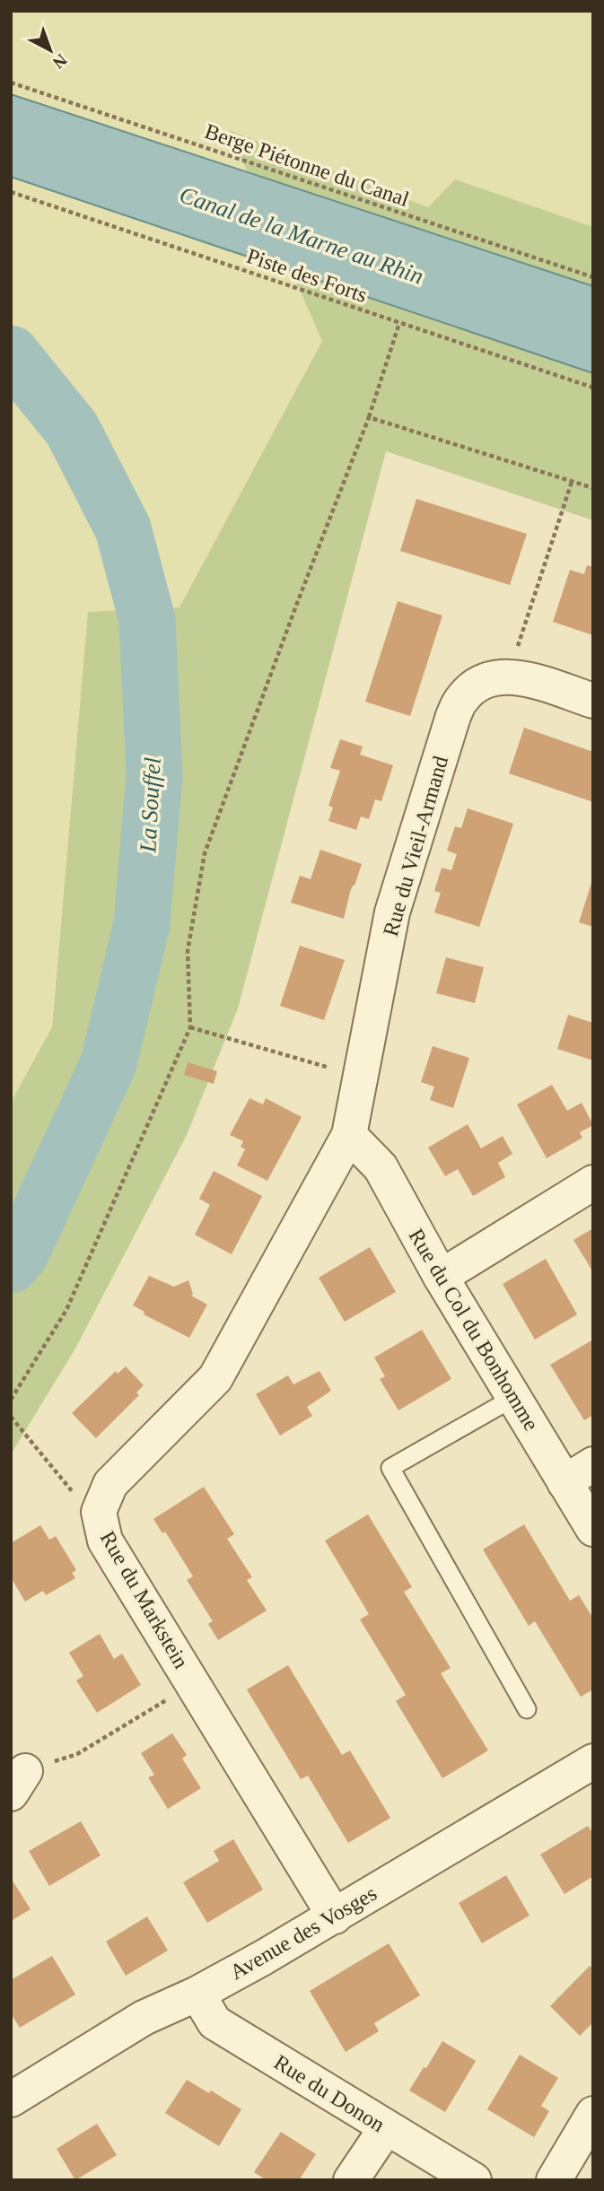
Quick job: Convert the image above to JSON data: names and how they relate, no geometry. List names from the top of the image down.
{
  "streets": {
    "street": [
      "Rue du Vieil-Armand",
      "Rue du Col du Bonhomme",
      "Rue du Markstein",
      "Avenue des Vosges",
      "Rue du Donon"
    ],
    "path": ["Berge Piétonne du Canal", "Piste des Forts"]
  },
  "crossings": [
    ["Rue du Vieil-Armand", "Rue du Col du Bonhomme"],
    ["Rue du Vieil-Armand", "Rue du Markstein"],
    ["Rue du Col du Bonhomme", "Rue du Markstein"],
    ["Rue du Markstein", "Avenue des Vosges"],
    ["Avenue des Vosges", "Rue du Donon"]
  ],
  "water": ["Canal de la Marne au Rhin", "La Souffel"],
  "north": "bottom right"
}
